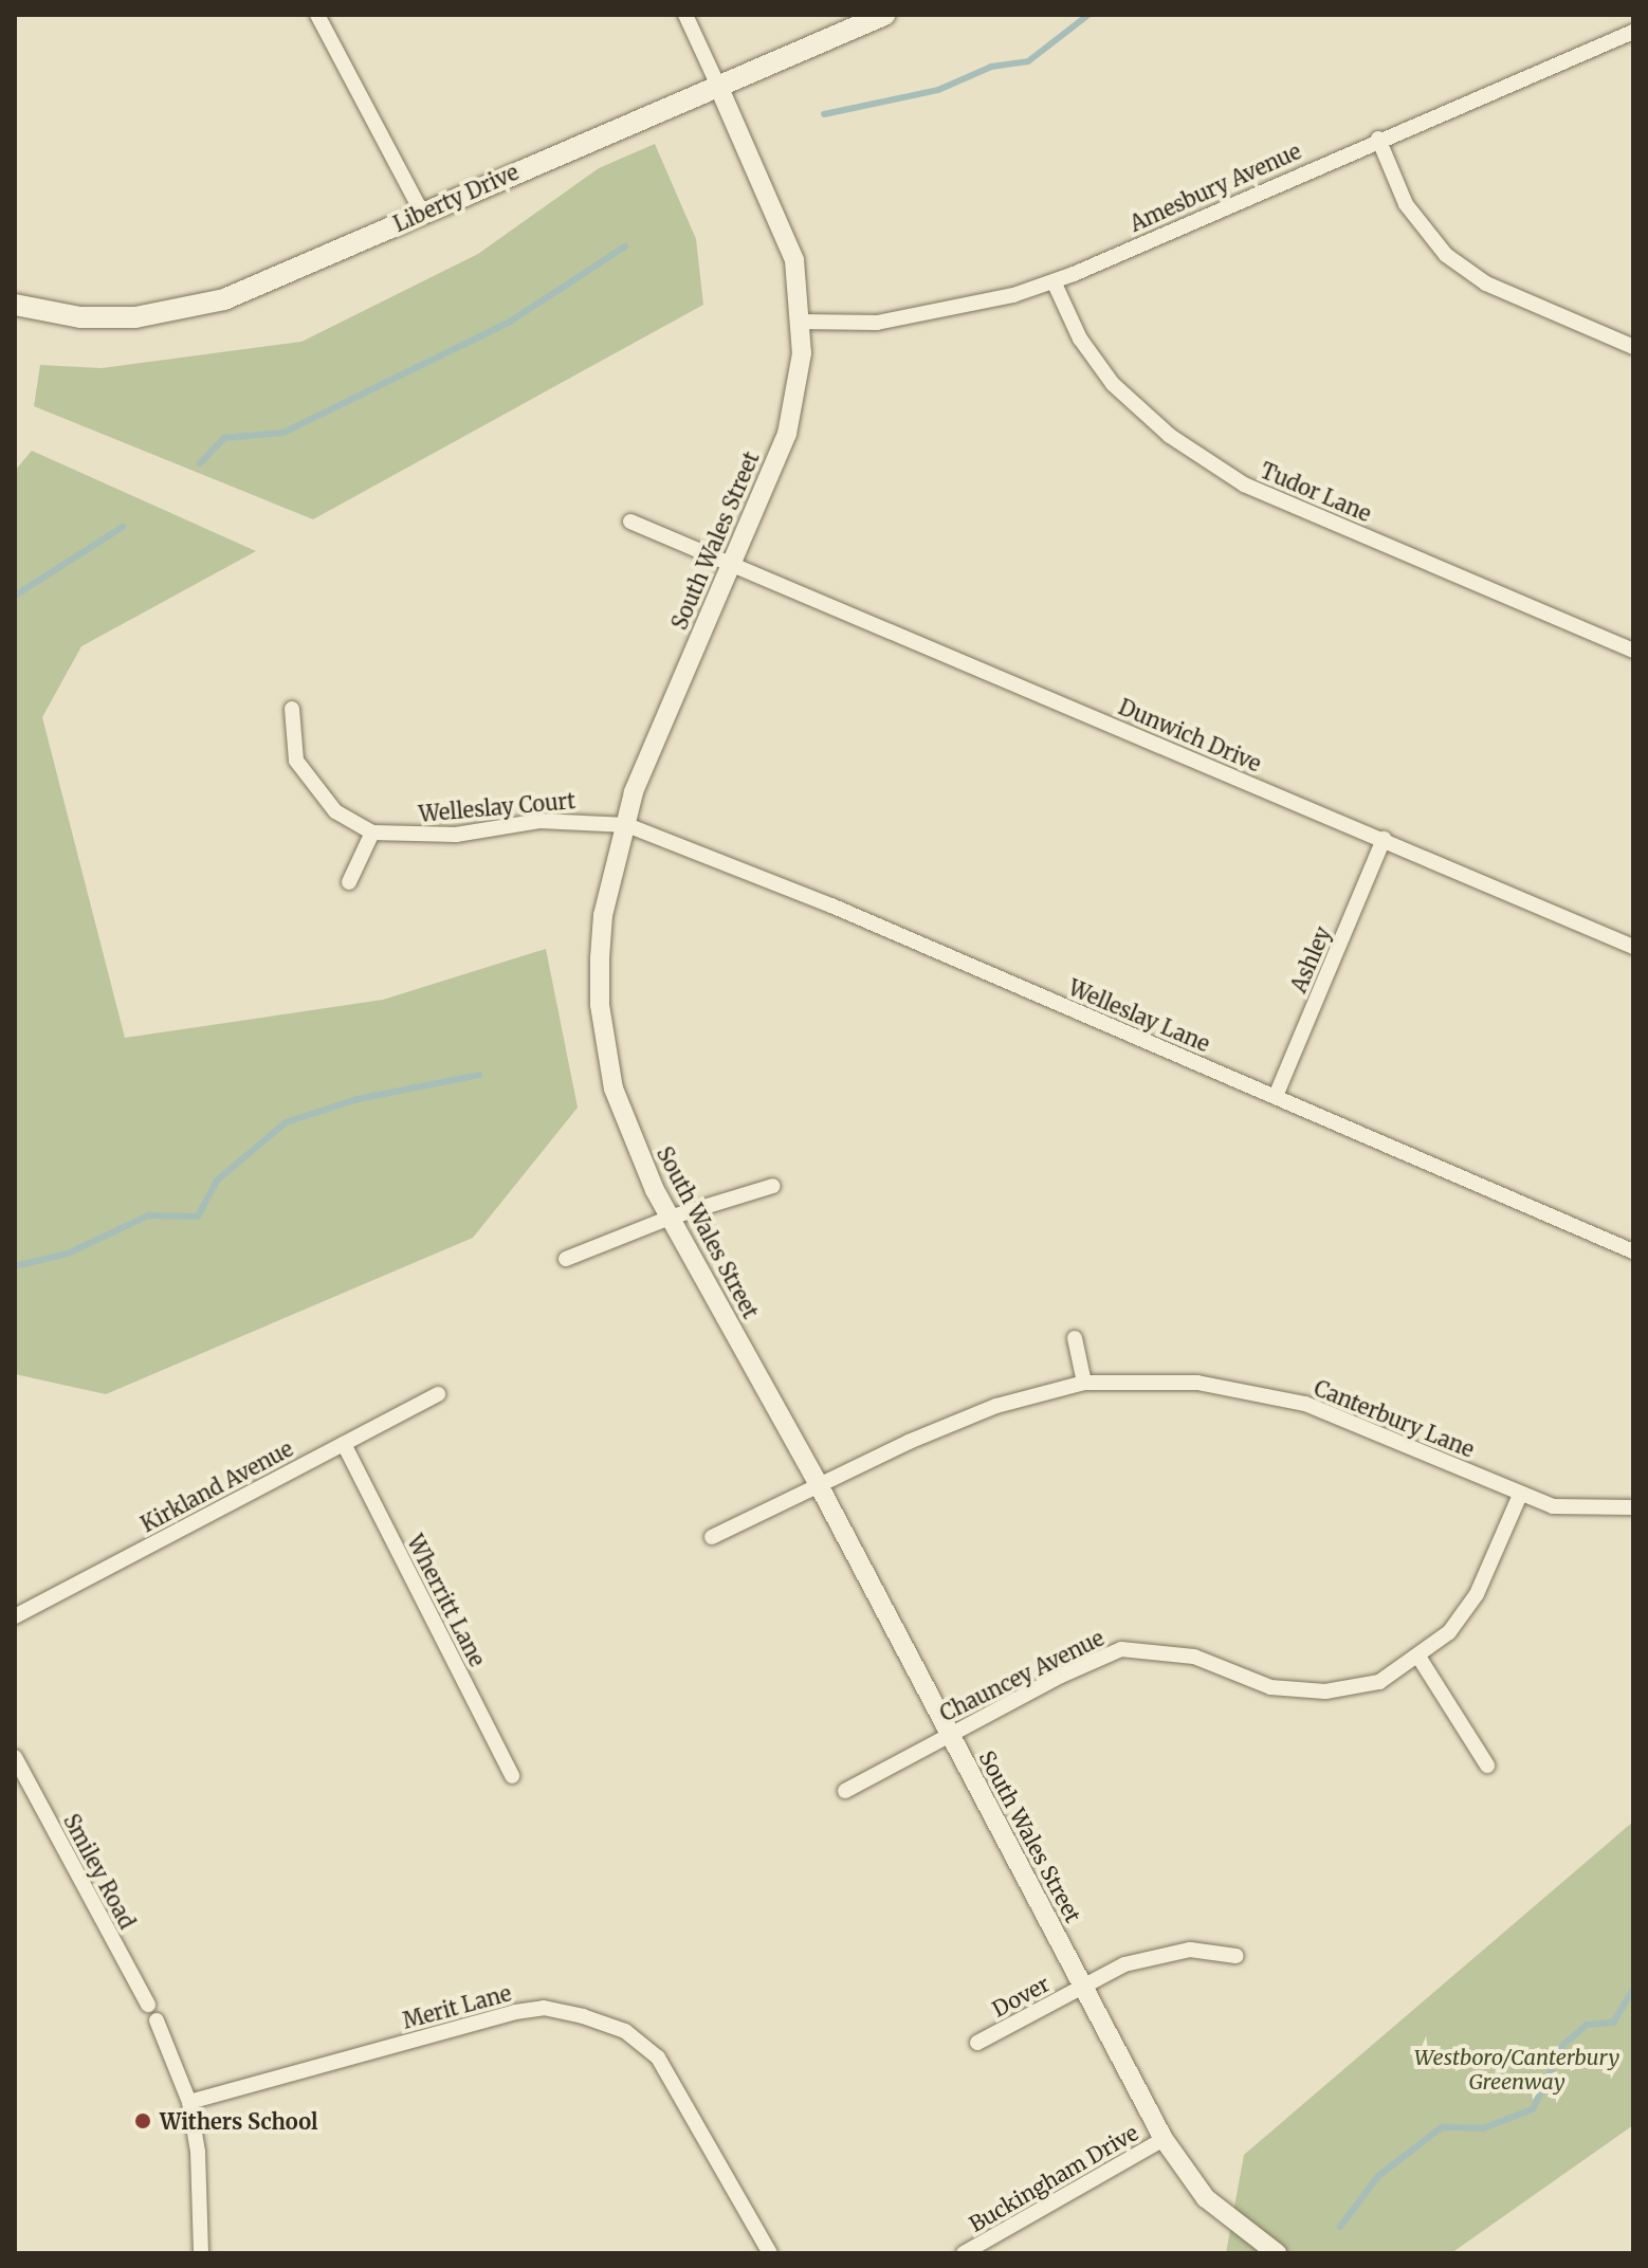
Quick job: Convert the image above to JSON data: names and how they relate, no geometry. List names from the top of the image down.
{
  "streets": {
    "main road": ["Liberty Drive"],
    "street": [
      "Amesbury Avenue",
      "Tudor Lane",
      "South Wales Street",
      "Dunwich Drive",
      "Welleslay Court",
      "Ashley",
      "Welleslay Lane",
      "Canterbury Lane",
      "Kirkland Avenue",
      "Wherritt Lane",
      "Chauncey Avenue",
      "Smiley Road",
      "Dover",
      "Merit Lane",
      "Buckingham Drive"
    ]
  },
  "crossings": [
    ["Amesbury Avenue", "Tudor Lane"],
    ["Amesbury Avenue", "South Wales Street"],
    ["Liberty Drive", "South Wales Street"],
    ["South Wales Street", "Dunwich Drive"],
    ["South Wales Street", "Welleslay Court"],
    ["South Wales Street", "Welleslay Lane"],
    ["South Wales Street", "Canterbury Lane"],
    ["South Wales Street", "Chauncey Avenue"],
    ["South Wales Street", "Dover"],
    ["South Wales Street", "Buckingham Drive"],
    ["Dunwich Drive", "Ashley"],
    ["Welleslay Court", "Welleslay Lane"],
    ["Ashley", "Welleslay Lane"],
    ["Canterbury Lane", "Chauncey Avenue"],
    ["Kirkland Avenue", "Wherritt Lane"]
  ],
  "parks": ["Westboro/Canterbury Greenway"],
  "places": ["Withers School"]
}
